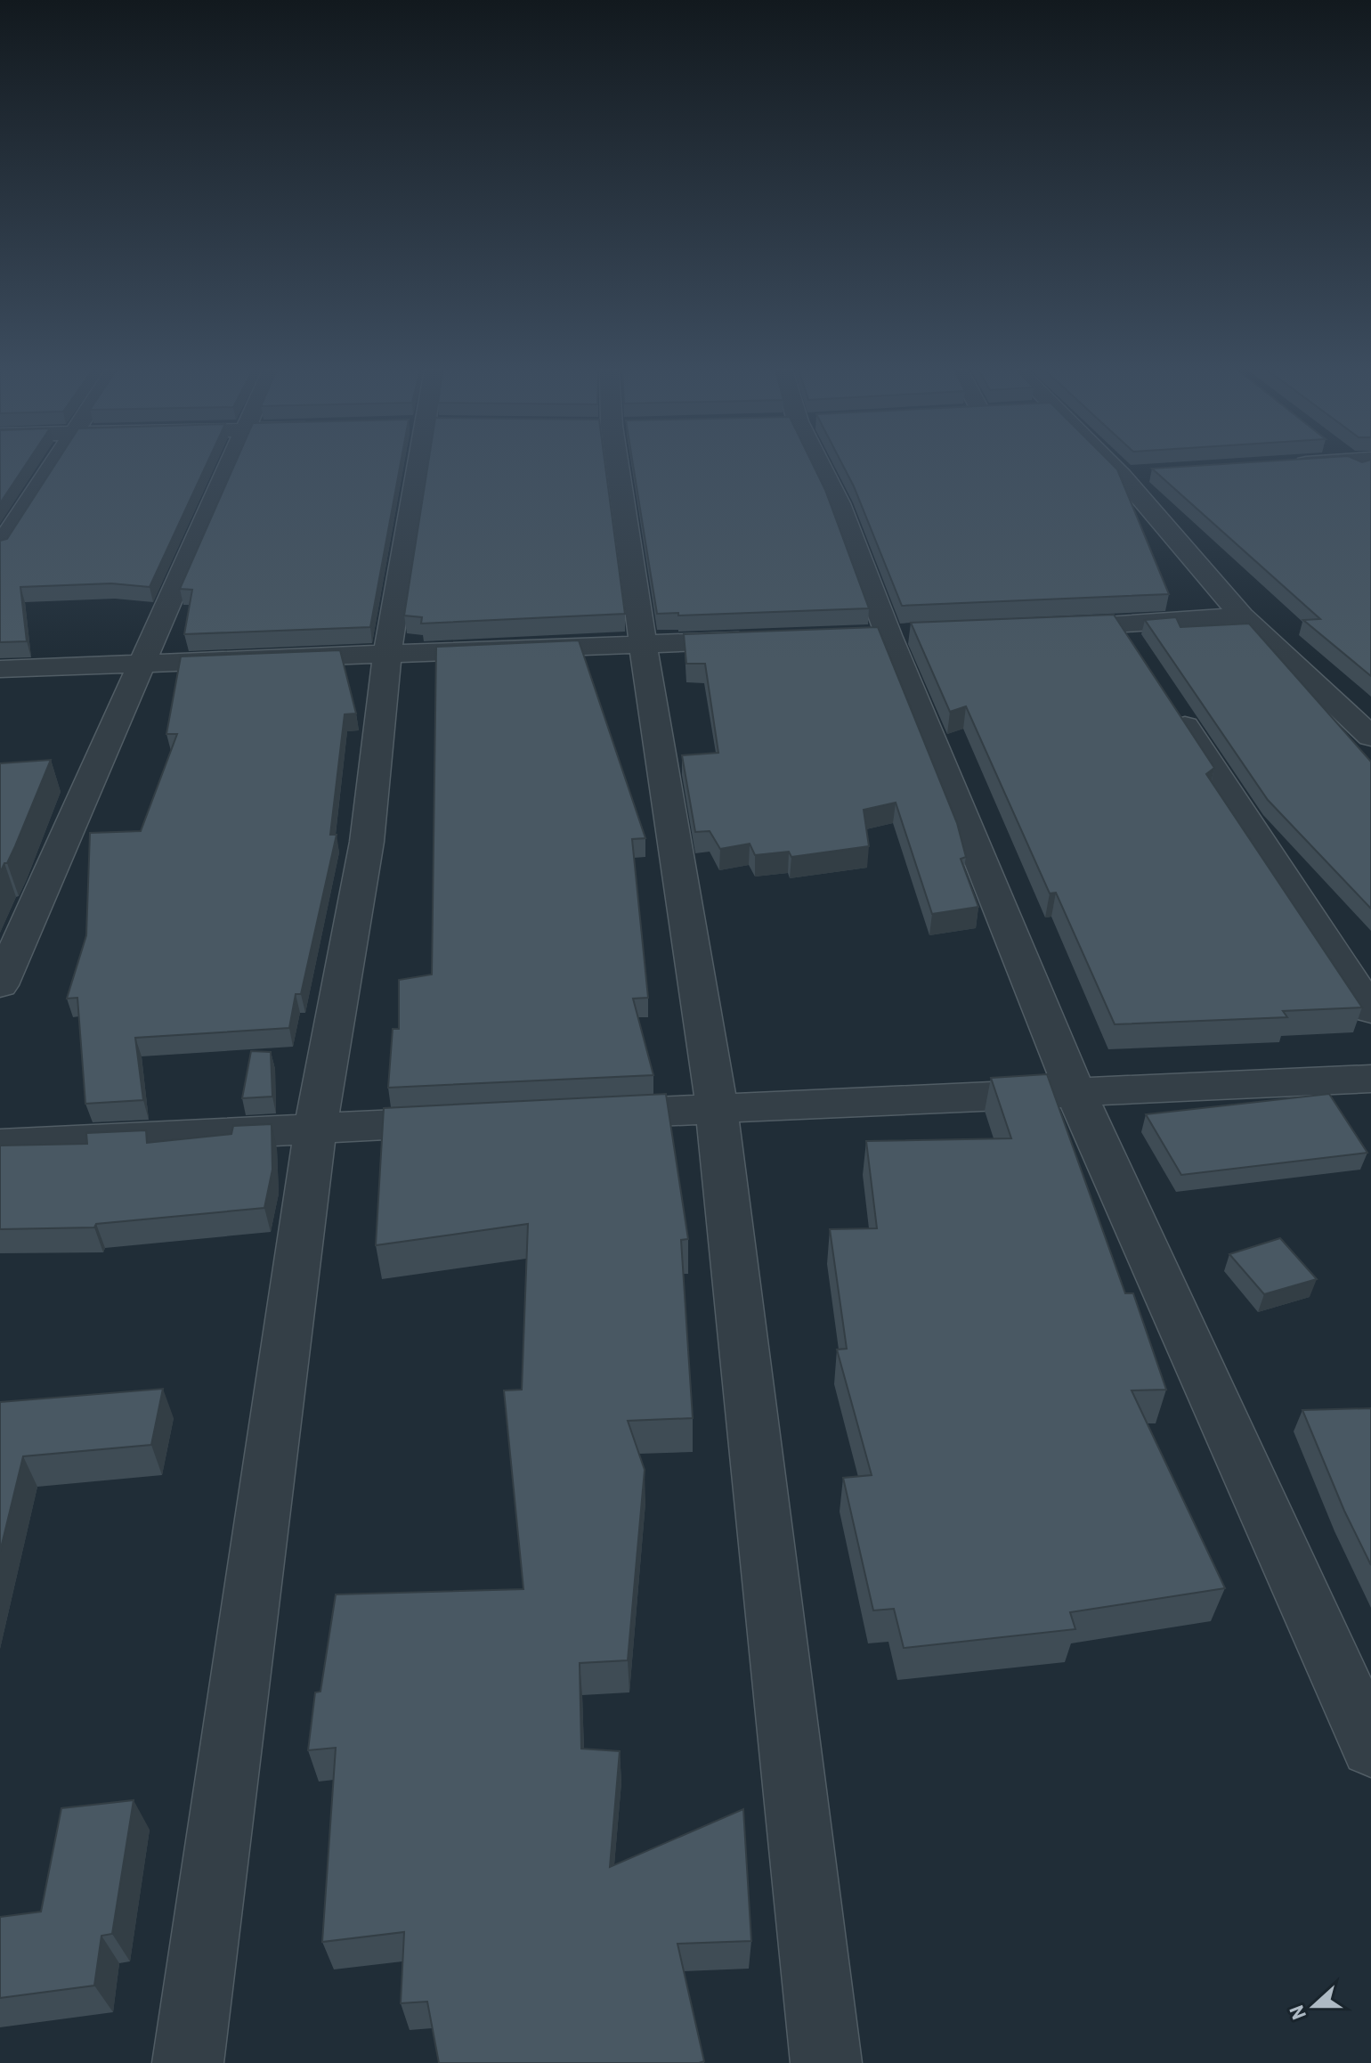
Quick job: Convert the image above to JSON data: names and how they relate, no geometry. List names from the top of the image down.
{
  "north": "left"
}
